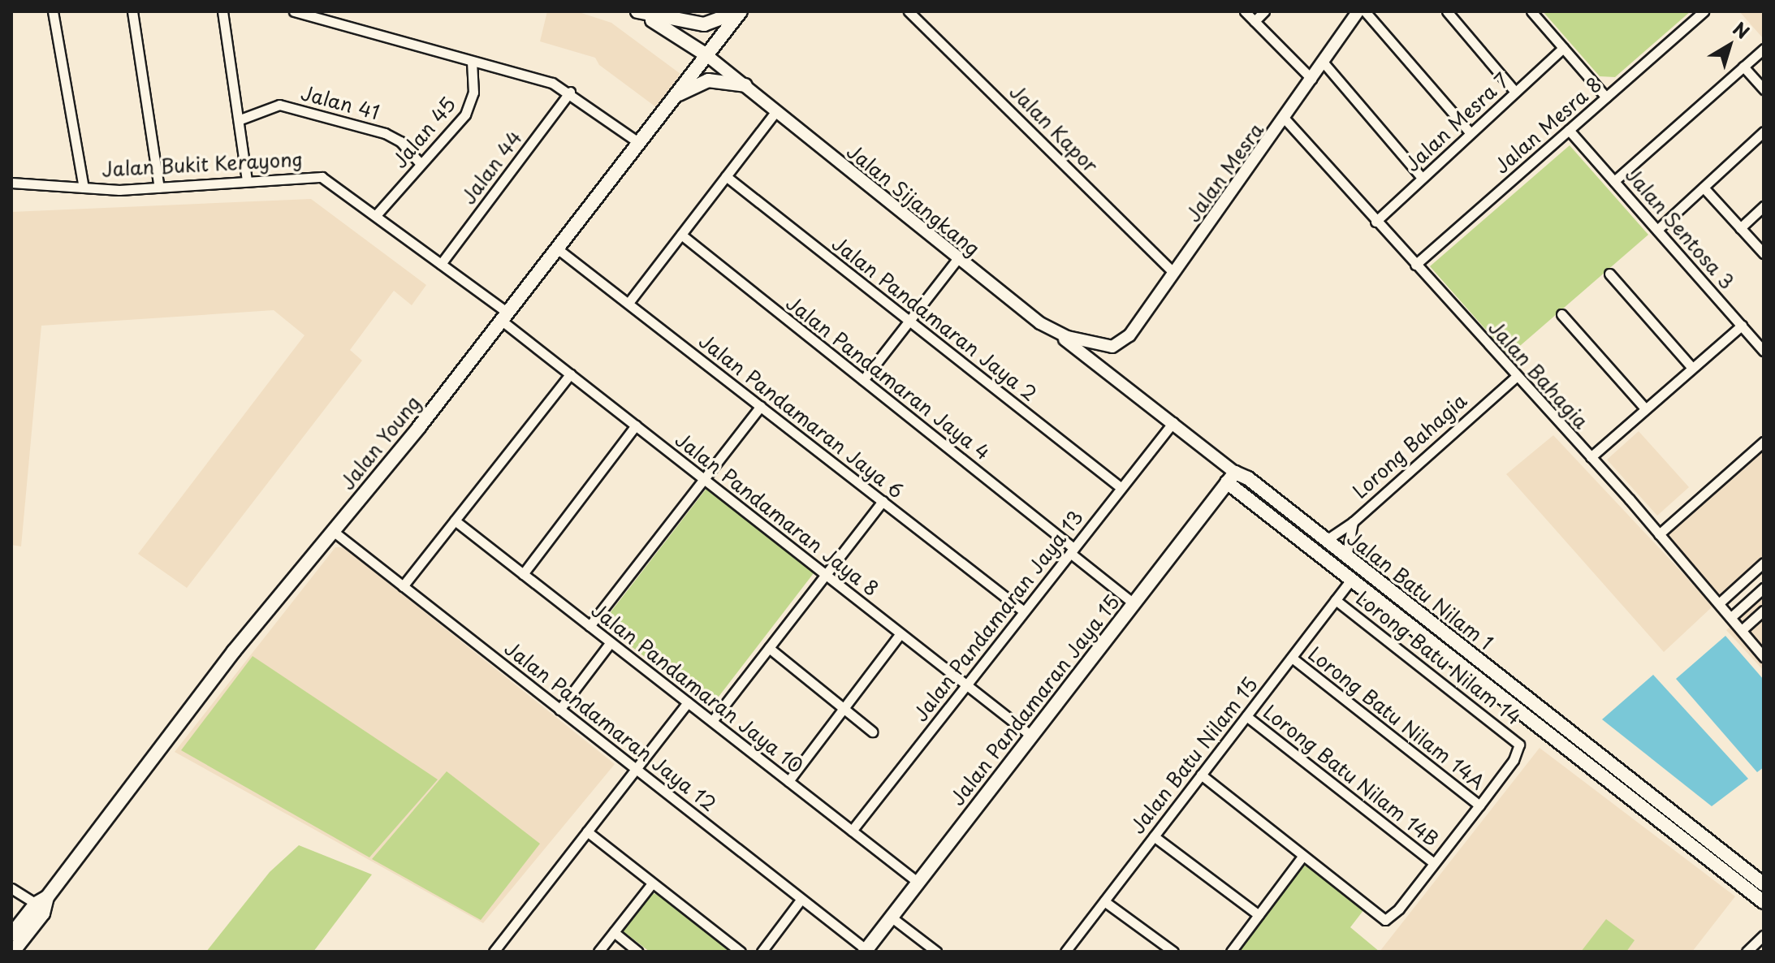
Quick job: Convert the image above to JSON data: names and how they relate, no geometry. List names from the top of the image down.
{
  "streets": {
    "main road": ["Jalan Young", "Jalan Batu Nilam 1", "Jalan Pandamaran Jaya 15"],
    "street": [
      "Jalan 41",
      "Jalan Mesra 7",
      "Jalan Mesra 8",
      "Jalan Kapor",
      "Jalan 45",
      "Jalan Bukit Kerayong",
      "Jalan 44",
      "Jalan Mesra",
      "Jalan Sijangkang",
      "Jalan Sentosa 3",
      "Jalan Pandamaran Jaya 2",
      "Jalan Bahagia",
      "Jalan Pandamaran Jaya 4",
      "Jalan Pandamaran Jaya 6",
      "Lorong Bahagia",
      "Jalan Pandamaran Jaya 8",
      "Jalan Pandamaran Jaya 13",
      "Lorong Batu Nilam 14",
      "Jalan Pandamaran Jaya 10",
      "Lorong Batu Nilam 14A",
      "Jalan Pandamaran Jaya 12",
      "Jalan Batu Nilam 15",
      "Lorong Batu Nilam 14B"
    ]
  },
  "crossings": [
    ["Jalan 41", "Jalan 45"],
    ["Jalan Mesra 7", "Jalan Bahagia"],
    ["Jalan Mesra 8", "Jalan Sentosa 3"],
    ["Jalan Mesra 8", "Jalan Bahagia"],
    ["Jalan Kapor", "Jalan Mesra"],
    ["Jalan 45", "Jalan Bukit Kerayong"],
    ["Jalan Bukit Kerayong", "Jalan 44"],
    ["Jalan Bukit Kerayong", "Jalan Young"],
    ["Jalan Bukit Kerayong", "Jalan Pandamaran Jaya 8"],
    ["Jalan Mesra", "Jalan Sijangkang"],
    ["Jalan Mesra", "Jalan Bahagia"],
    ["Jalan Sijangkang", "Jalan Young"],
    ["Jalan Sijangkang", "Jalan Batu Nilam 1"],
    ["Jalan Pandamaran Jaya 2", "Jalan Pandamaran Jaya 13"],
    ["Jalan Bahagia", "Lorong Bahagia"],
    ["Jalan Pandamaran Jaya 4", "Jalan Pandamaran Jaya 13"],
    ["Jalan Pandamaran Jaya 4", "Jalan Pandamaran Jaya 15"],
    ["Jalan Pandamaran Jaya 6", "Jalan Young"],
    ["Jalan Pandamaran Jaya 6", "Jalan Pandamaran Jaya 13"],
    ["Jalan Young", "Jalan Pandamaran Jaya 8"],
    ["Jalan Young", "Jalan Pandamaran Jaya 12"],
    ["Lorong Bahagia", "Jalan Batu Nilam 1"],
    ["Jalan Pandamaran Jaya 8", "Jalan Pandamaran Jaya 13"],
    ["Jalan Pandamaran Jaya 8", "Jalan Pandamaran Jaya 15"],
    ["Jalan Batu Nilam 1", "Jalan Pandamaran Jaya 13"],
    ["Jalan Batu Nilam 1", "Jalan Pandamaran Jaya 15"],
    ["Jalan Batu Nilam 1", "Jalan Batu Nilam 15"],
    ["Jalan Pandamaran Jaya 13", "Jalan Pandamaran Jaya 10"],
    ["Lorong Batu Nilam 14", "Lorong Batu Nilam 14A"],
    ["Lorong Batu Nilam 14", "Jalan Batu Nilam 15"],
    ["Jalan Pandamaran Jaya 10", "Jalan Pandamaran Jaya 15"],
    ["Jalan Pandamaran Jaya 15", "Jalan Pandamaran Jaya 12"],
    ["Lorong Batu Nilam 14A", "Jalan Batu Nilam 15"],
    ["Jalan Batu Nilam 15", "Lorong Batu Nilam 14B"]
  ],
  "north": "top right"
}
